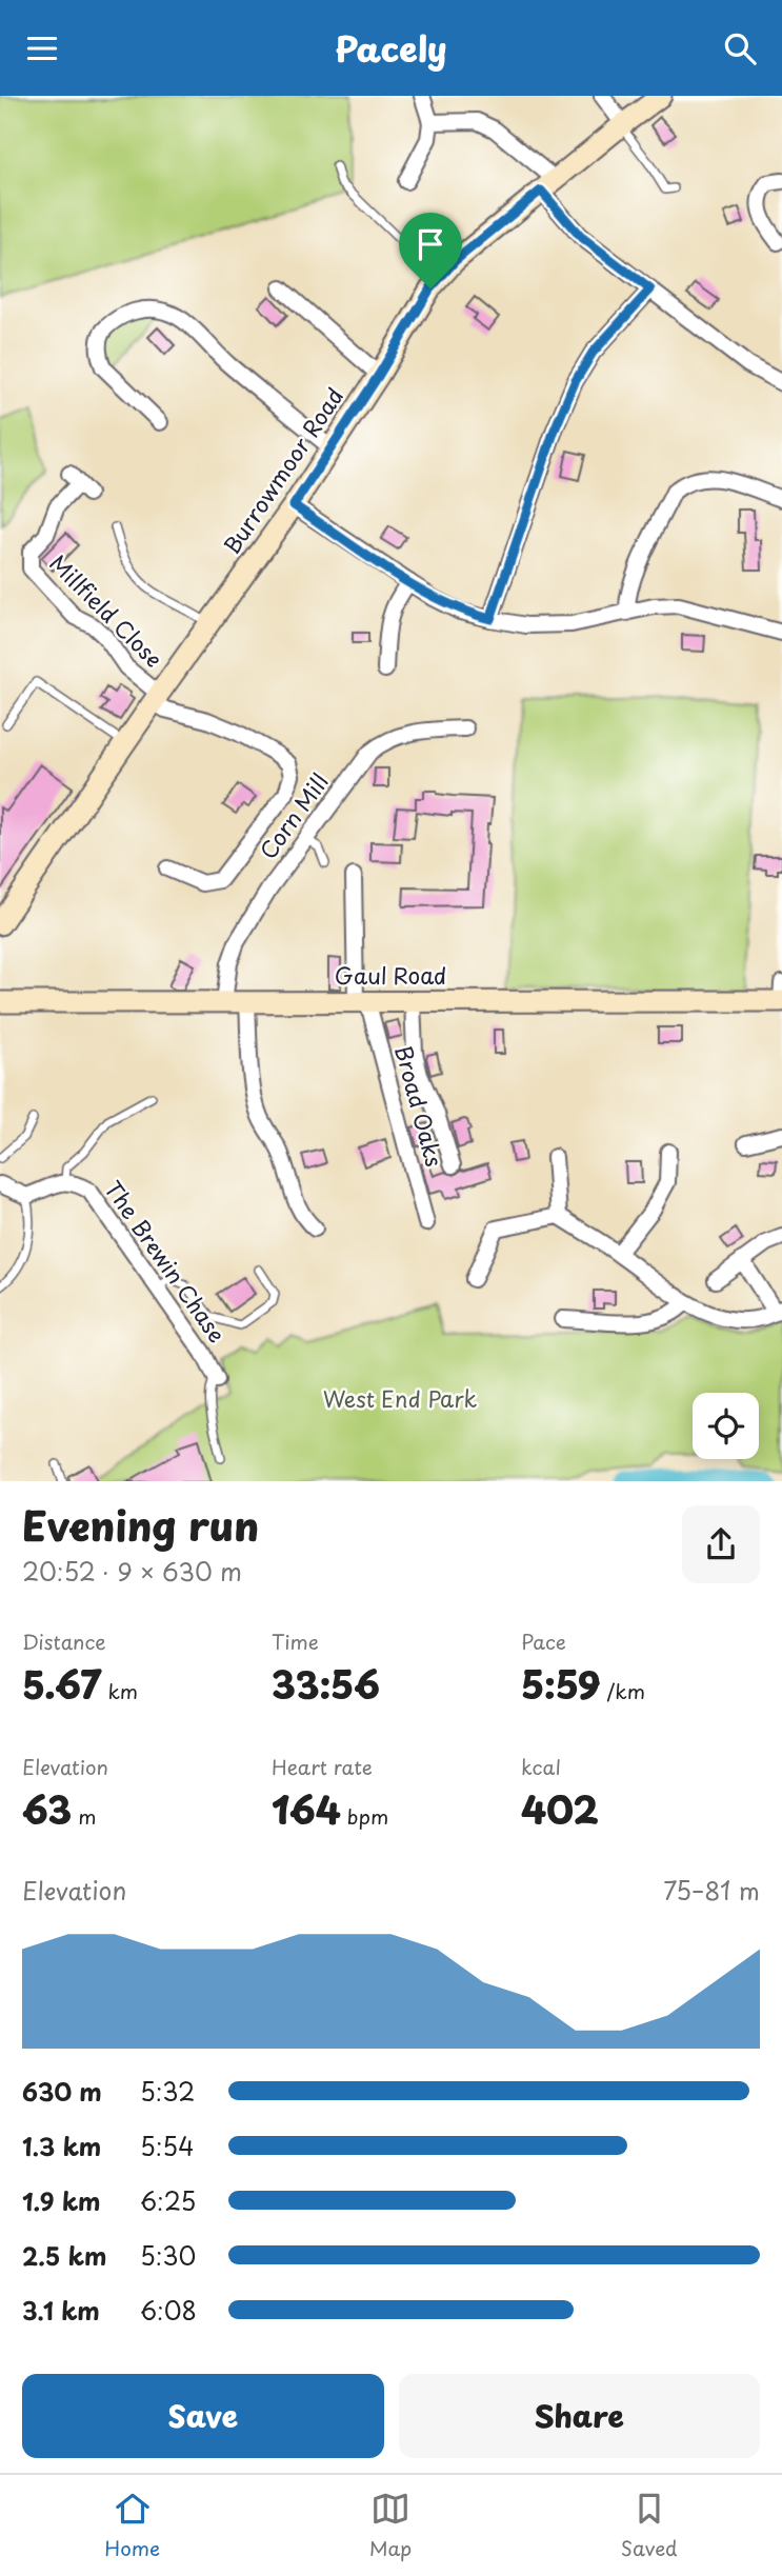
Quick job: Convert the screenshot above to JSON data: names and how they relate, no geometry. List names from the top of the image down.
{
  "streets": {
    "street": [
      "Burrowmoor Road",
      "Millfield Close",
      "Corn Mill",
      "Gaul Road",
      "Broad Oaks",
      "The Brewin Chase"
    ]
  },
  "crossings": [
    ["Burrowmoor Road", "Millfield Close"],
    ["Corn Mill", "Gaul Road"],
    ["Gaul Road", "Broad Oaks"]
  ],
  "parks": ["West End Park"],
  "page": {
    "header": "Pacely",
    "heading": ["Evening run", "20:52 · 9 × 630 m"],
    "stats": [
      ["Distance", "5.67 km"],
      ["Time", "33:56"],
      ["Pace", "5:59 /km"],
      ["Elevation", "63 m"],
      ["Heart rate", "164 bpm"],
      ["kcal", "402"]
    ],
    "chart": ["Elevation", "75–81 m"],
    "list": [
      {
        "name": "630 m",
        "note": "5:32"
      },
      {
        "name": "1.3 km",
        "note": "5:54"
      },
      {
        "name": "1.9 km",
        "note": "6:25"
      },
      {
        "name": "2.5 km",
        "note": "5:30"
      },
      {
        "name": "3.1 km",
        "note": "6:08"
      }
    ],
    "buttons": ["Save", "Share"],
    "tabs": ["Home", "Map", "Saved"]
  }
}
